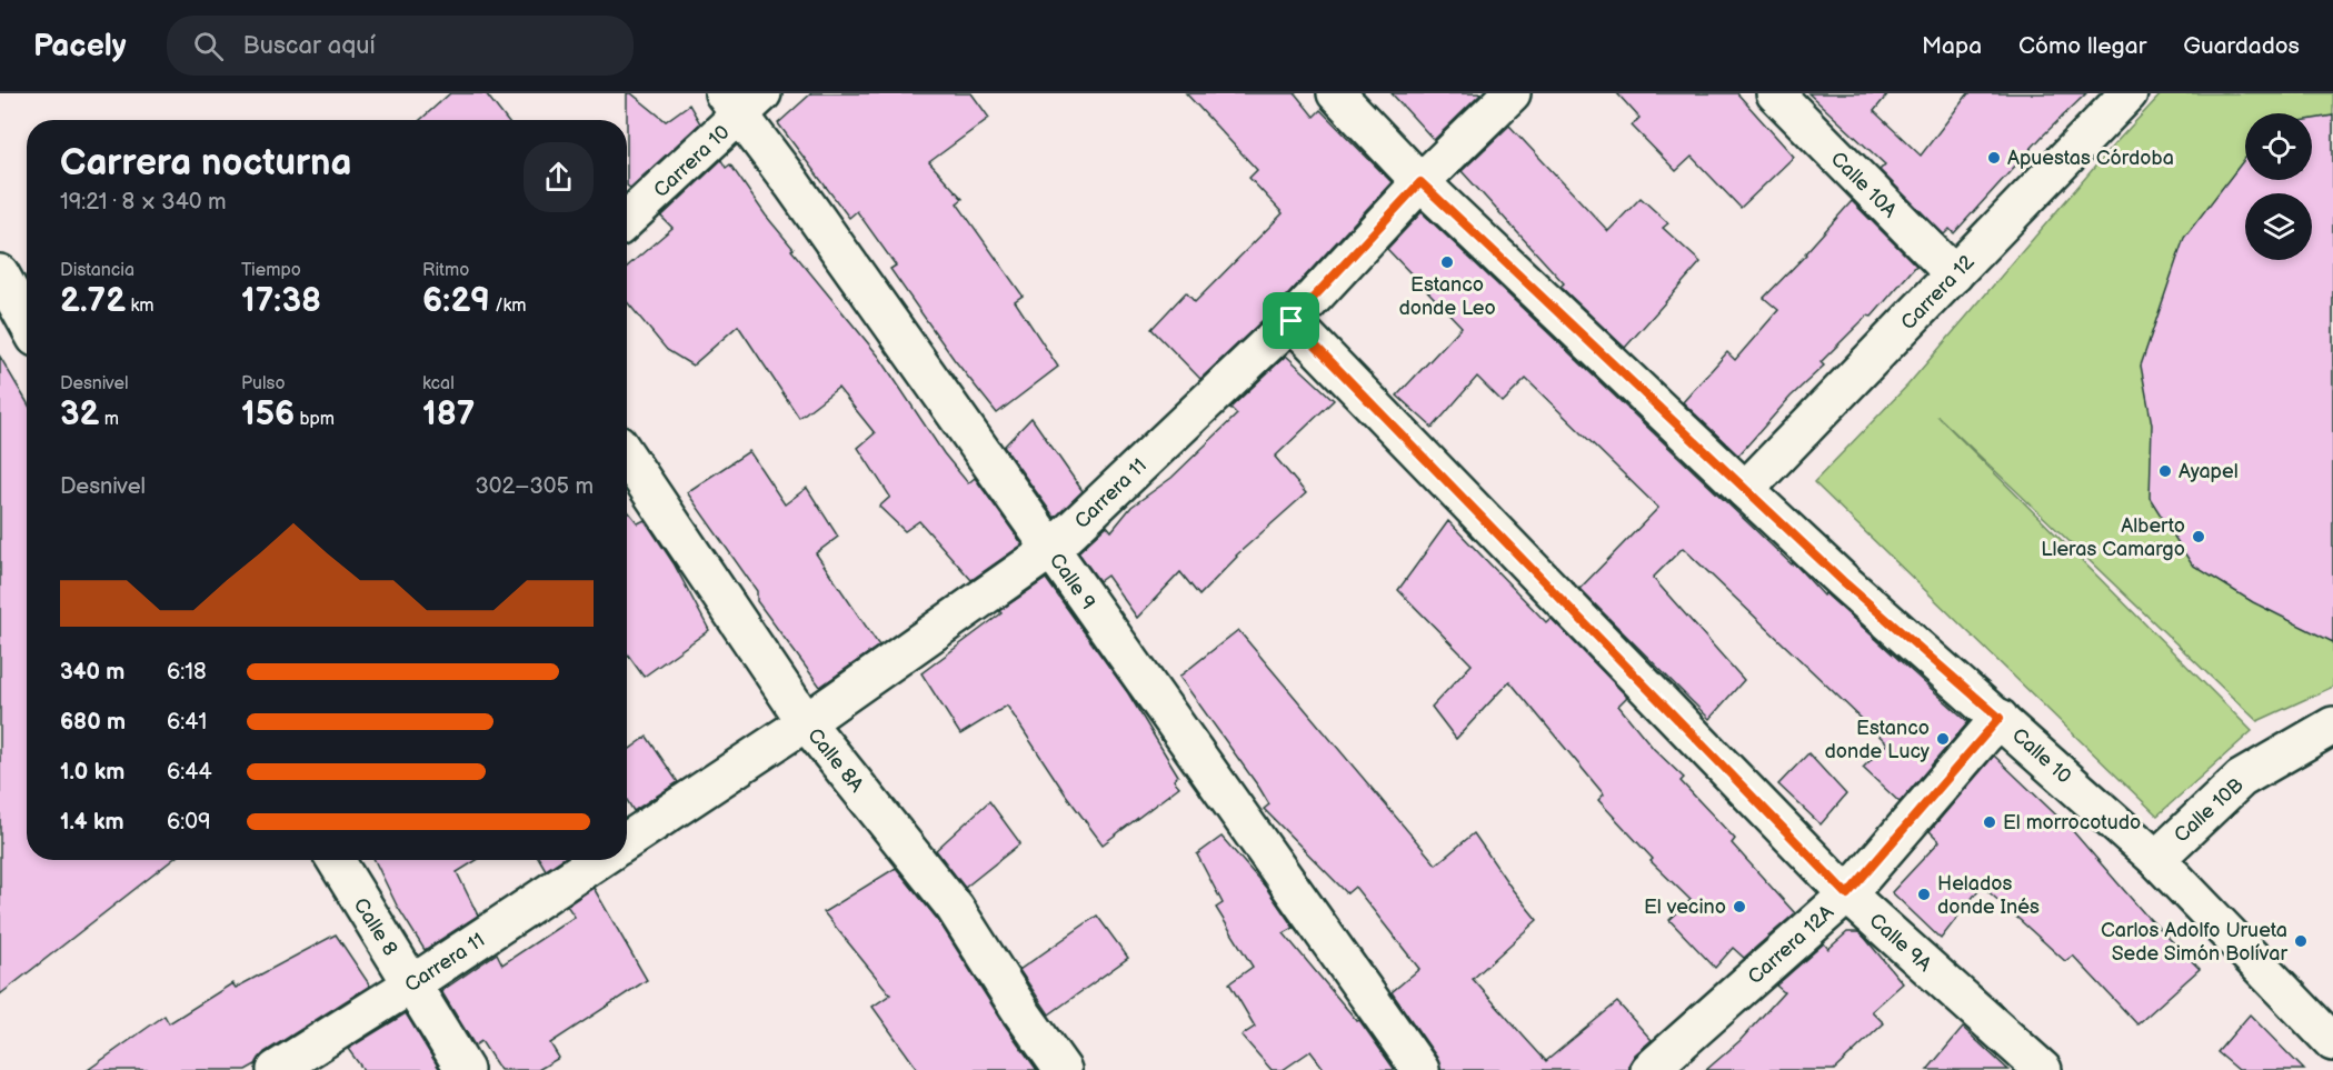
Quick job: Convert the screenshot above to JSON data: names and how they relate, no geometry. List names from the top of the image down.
{
  "streets": {
    "street": [
      "Carrera 10",
      "Calle 10A",
      "Carrera 12",
      "Carrera 11",
      "Calle 9",
      "Calle 10",
      "Calle 8A",
      "Calle 10B",
      "Calle 8",
      "Calle 9A",
      "Carrera 12A"
    ]
  },
  "crossings": [
    ["Carrera 10", "Calle 9"],
    ["Calle 10A", "Carrera 12"],
    ["Carrera 12", "Calle 10"],
    ["Carrera 11", "Calle 9"],
    ["Carrera 11", "Calle 10"],
    ["Carrera 11", "Calle 8A"],
    ["Carrera 11", "Calle 8"],
    ["Carrera 11", "Calle 9A"],
    ["Calle 10", "Calle 10B"],
    ["Calle 10", "Carrera 12A"],
    ["Calle 9A", "Carrera 12A"]
  ],
  "places": [
    "Apuestas Córdoba",
    "Estanco donde Leo",
    "Ayapel",
    "Alberto Lleras Camargo",
    "Estanco donde Lucy",
    "El morrocotudo",
    "Helados donde Inés",
    "El vecino",
    "Carlos Adolfo Urueta Sede Simón Bolívar"
  ],
  "page": {
    "header": "Pacely",
    "search": "Buscar aquí",
    "nav": ["Mapa", "Cómo llegar", "Guardados"],
    "heading": ["Carrera nocturna", "19:21 · 8 × 340 m"],
    "stats": [
      ["Distancia", "2.72 km"],
      ["Tiempo", "17:38"],
      ["Ritmo", "6:29 /km"],
      ["Desnivel", "32 m"],
      ["Pulso", "156 bpm"],
      ["kcal", "187"]
    ],
    "chart": ["Desnivel", "302–305 m"],
    "list": [
      {
        "name": "340 m",
        "note": "6:18"
      },
      {
        "name": "680 m",
        "note": "6:41"
      },
      {
        "name": "1.0 km",
        "note": "6:44"
      },
      {
        "name": "1.4 km",
        "note": "6:09"
      }
    ]
  }
}
